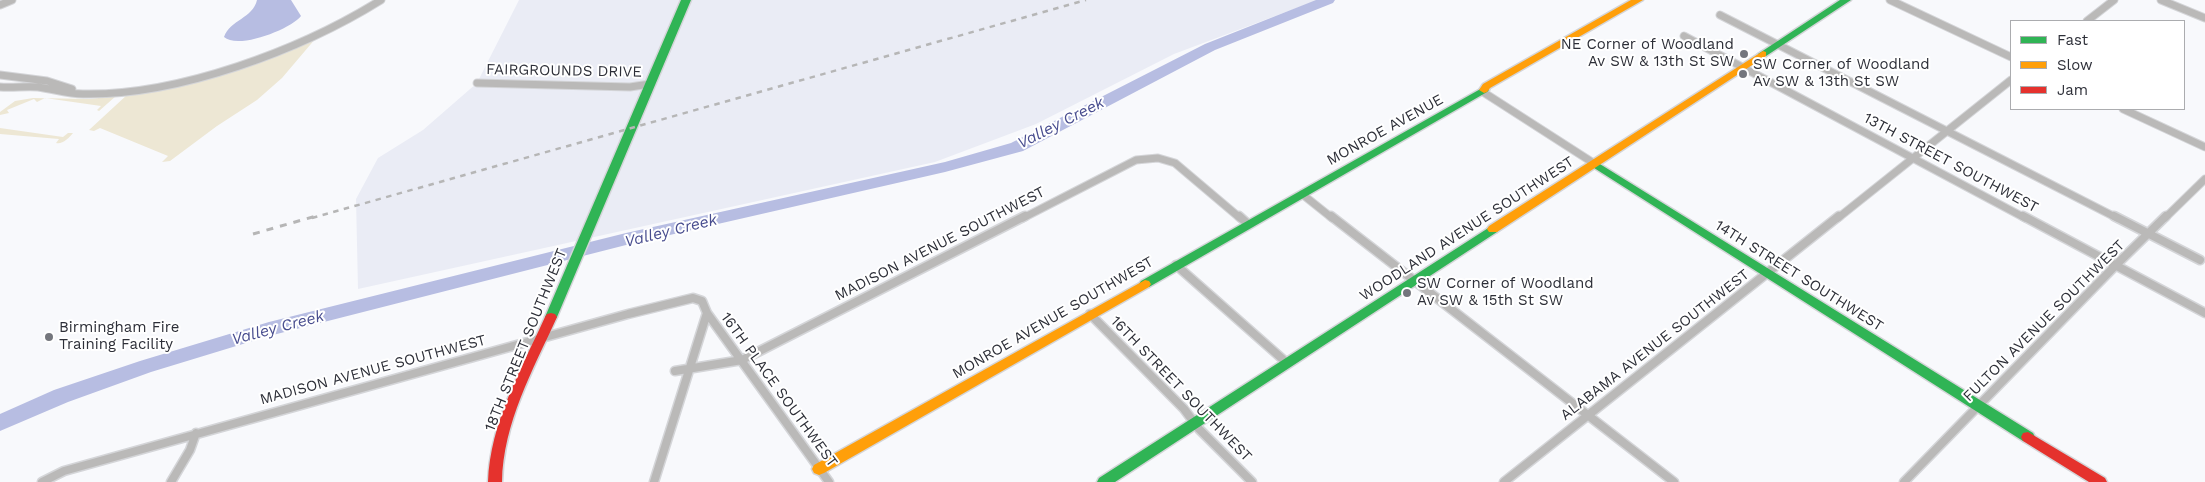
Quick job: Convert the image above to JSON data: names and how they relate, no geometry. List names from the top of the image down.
{
  "streets": {
    "street": [
      "FAIRGROUNDS DRIVE",
      "MONROE AVENUE",
      "13TH STREET SOUTHWEST",
      "WOODLAND AVENUE SOUTHWEST",
      "MADISON AVENUE SOUTHWEST",
      "14TH STREET SOUTHWEST",
      "MONROE AVENUE SOUTHWEST",
      "FULTON AVENUE SOUTHWEST",
      "18TH STREET SOUTHWEST",
      "ALABAMA AVENUE SOUTHWEST",
      "16TH STREET SOUTHWEST",
      "16TH PLACE SOUTHWEST"
    ]
  },
  "crossings": [
    ["FAIRGROUNDS DRIVE", "18TH STREET SOUTHWEST"],
    ["MONROE AVENUE", "14TH STREET SOUTHWEST"],
    ["MONROE AVENUE", "MONROE AVENUE SOUTHWEST"],
    ["13TH STREET SOUTHWEST", "WOODLAND AVENUE SOUTHWEST"],
    ["13TH STREET SOUTHWEST", "FULTON AVENUE SOUTHWEST"],
    ["13TH STREET SOUTHWEST", "ALABAMA AVENUE SOUTHWEST"],
    ["WOODLAND AVENUE SOUTHWEST", "14TH STREET SOUTHWEST"],
    ["WOODLAND AVENUE SOUTHWEST", "16TH STREET SOUTHWEST"],
    ["MADISON AVENUE SOUTHWEST", "MONROE AVENUE SOUTHWEST"],
    ["MADISON AVENUE SOUTHWEST", "18TH STREET SOUTHWEST"],
    ["MADISON AVENUE SOUTHWEST", "16TH PLACE SOUTHWEST"],
    ["14TH STREET SOUTHWEST", "FULTON AVENUE SOUTHWEST"],
    ["14TH STREET SOUTHWEST", "ALABAMA AVENUE SOUTHWEST"],
    ["MONROE AVENUE SOUTHWEST", "16TH STREET SOUTHWEST"],
    ["MONROE AVENUE SOUTHWEST", "16TH PLACE SOUTHWEST"]
  ],
  "water": ["Valley Creek"],
  "places": [
    "NE Corner of Woodland Av SW & 13th St SW",
    "SW Corner of Woodland Av SW & 13th St SW",
    "SW Corner of Woodland Av SW & 15th St SW",
    "Birmingham Fire Training Facility"
  ],
  "legend": ["Fast", "Slow", "Jam"]
}
